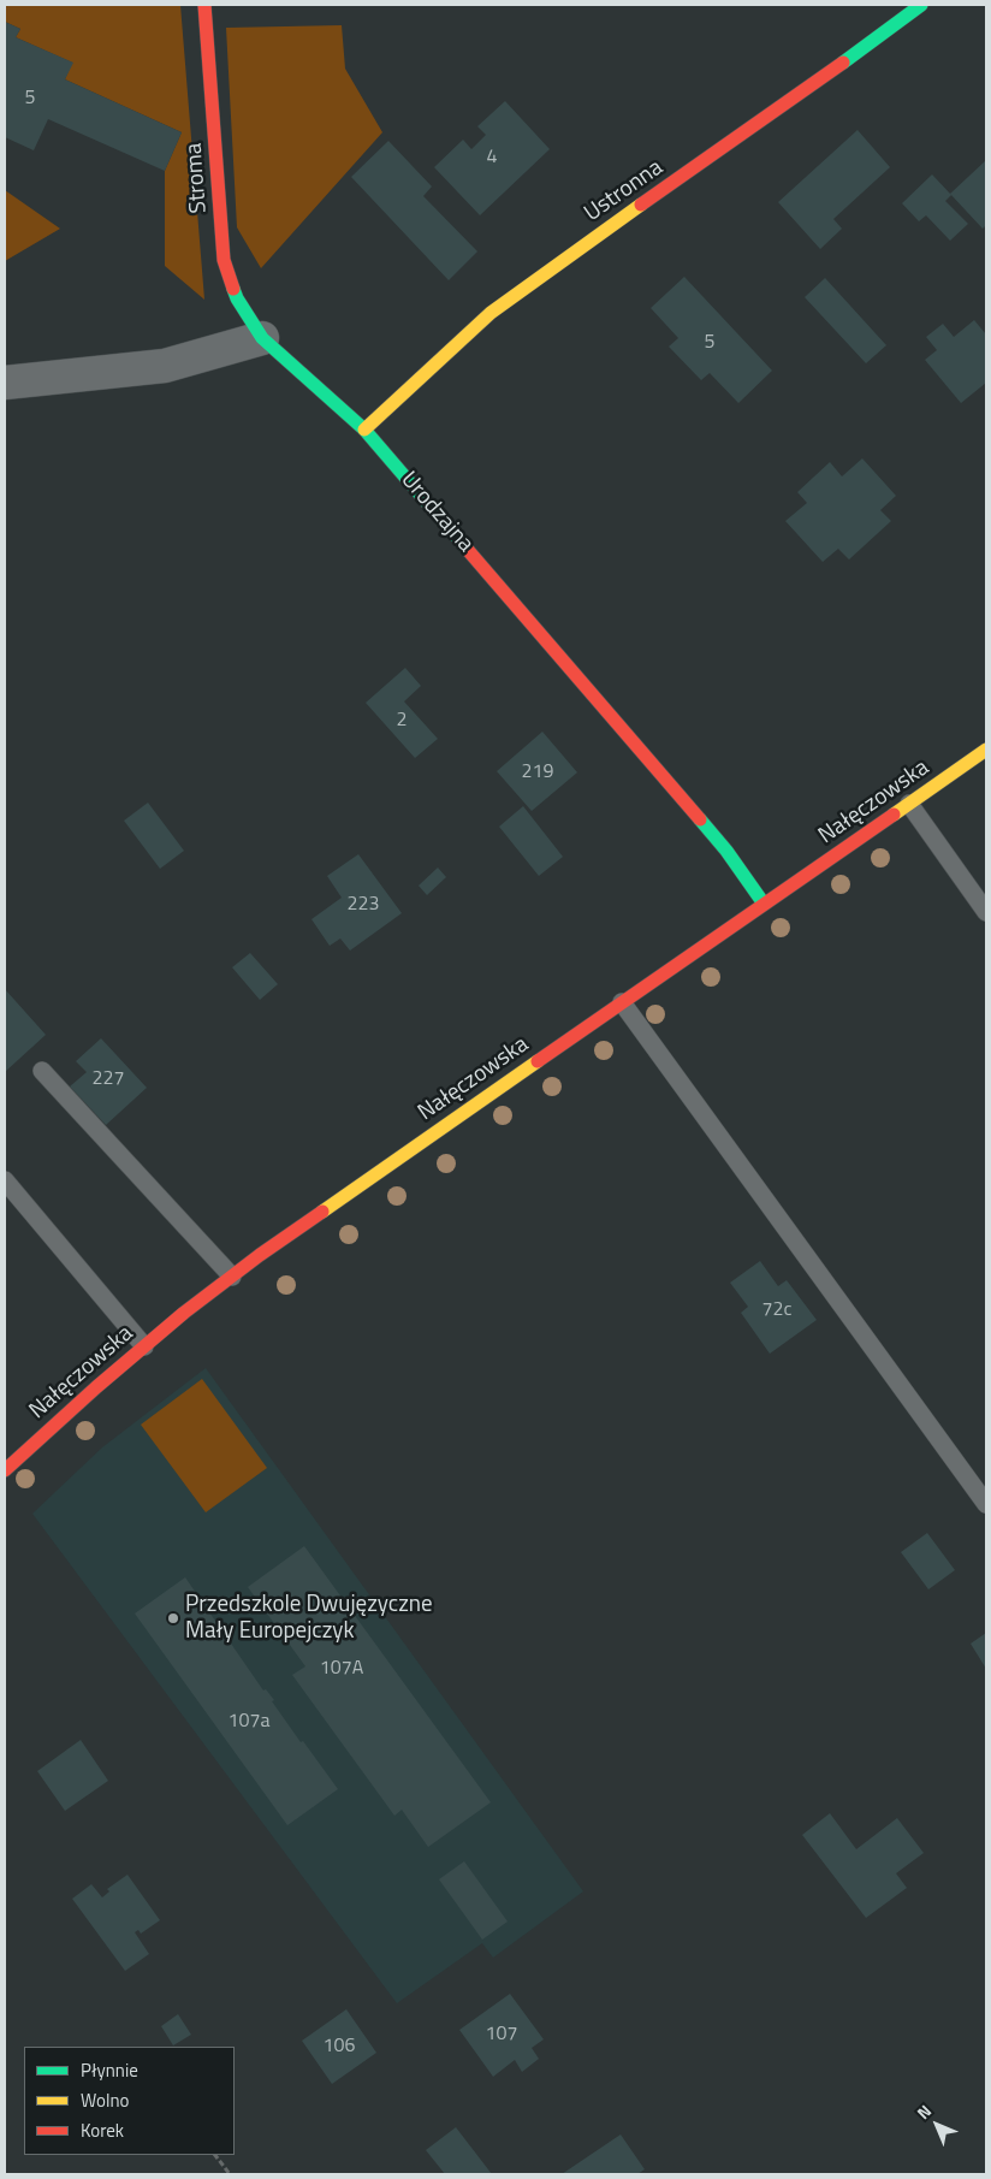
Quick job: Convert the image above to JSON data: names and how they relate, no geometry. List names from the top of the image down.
{
  "streets": {
    "street": [
      "Stroma",
      "Ustronna",
      "Urodzajna",
      "Nałęczowska"
    ]
  },
  "crossings": [
    ["Stroma", "Urodzajna"],
    ["Ustronna", "Urodzajna"],
    ["Urodzajna", "Nałęczowska"]
  ],
  "places": ["Przedszkole Dwujęzyczne Mały Europejczyk"],
  "house_numbers": [
    "5",
    "4",
    "5",
    "2",
    "219",
    "223",
    "227",
    "72c",
    "107A",
    "107a",
    "107",
    "106"
  ],
  "legend": ["Płynnie", "Wolno", "Korek"],
  "north": "top left"
}
